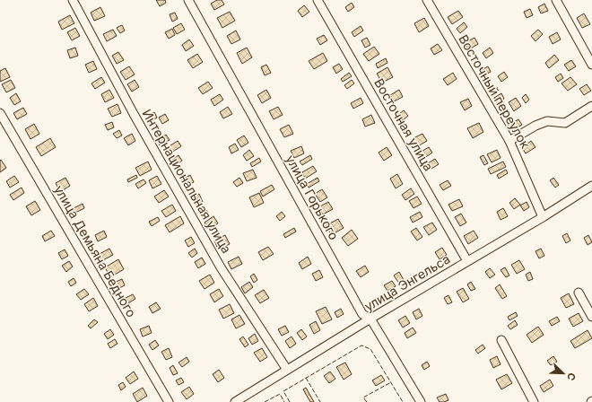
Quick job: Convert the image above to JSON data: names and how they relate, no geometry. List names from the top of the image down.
{
  "streets": {
    "street": [
      "Восточный переулок",
      "Восточная улица",
      "Интернациональная улица",
      "улица Горького",
      "улица Демьяна Бедного",
      "улица Энгельса"
    ]
  },
  "crossings": [
    ["Восточный переулок", "улица Энгельса"],
    ["Восточная улица", "улица Энгельса"],
    ["Интернациональная улица", "улица Энгельса"],
    ["улица Горького", "улица Энгельса"]
  ],
  "north": "bottom right"
}
